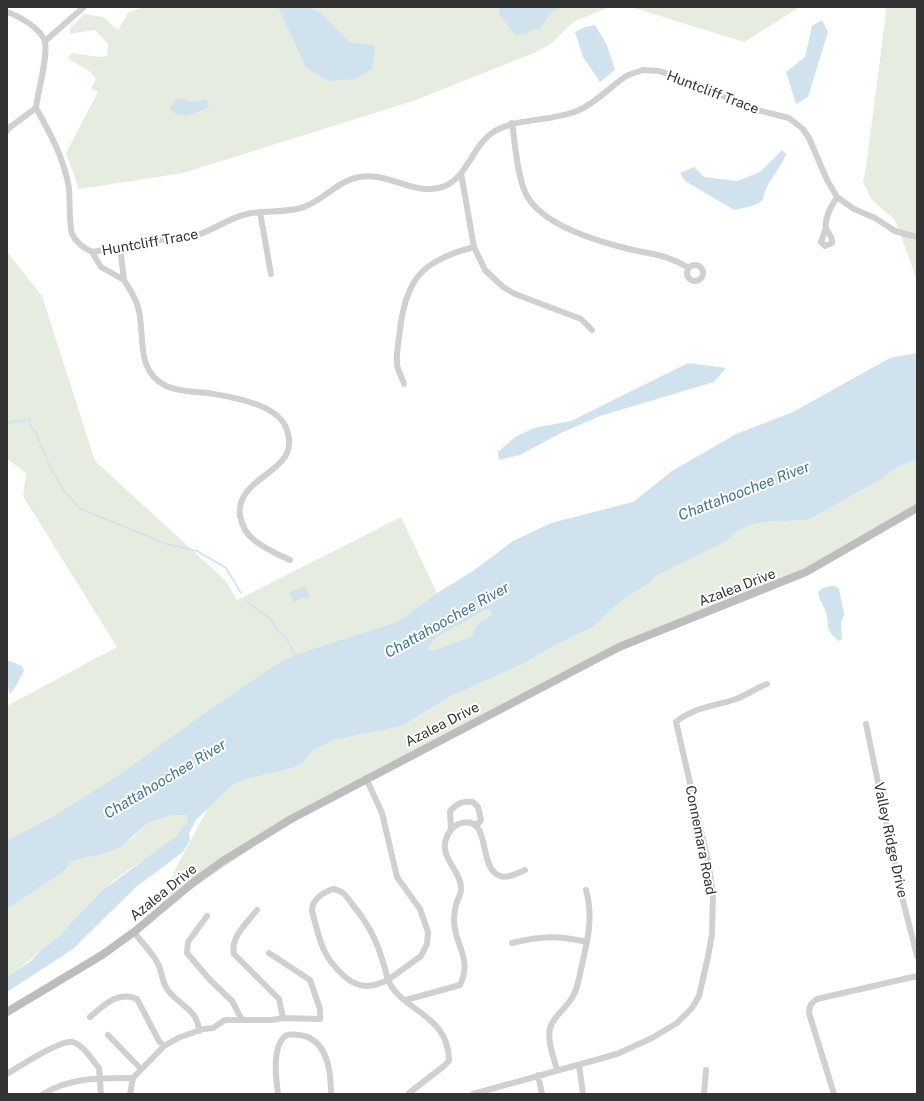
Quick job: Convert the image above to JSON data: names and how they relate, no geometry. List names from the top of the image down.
{
  "streets": {
    "street": [
      "Huntcliff Trace",
      "Azalea Drive",
      "Connemara Road",
      "Valley Ridge Drive"
    ]
  },
  "water": ["Chattahoochee River"]
}
